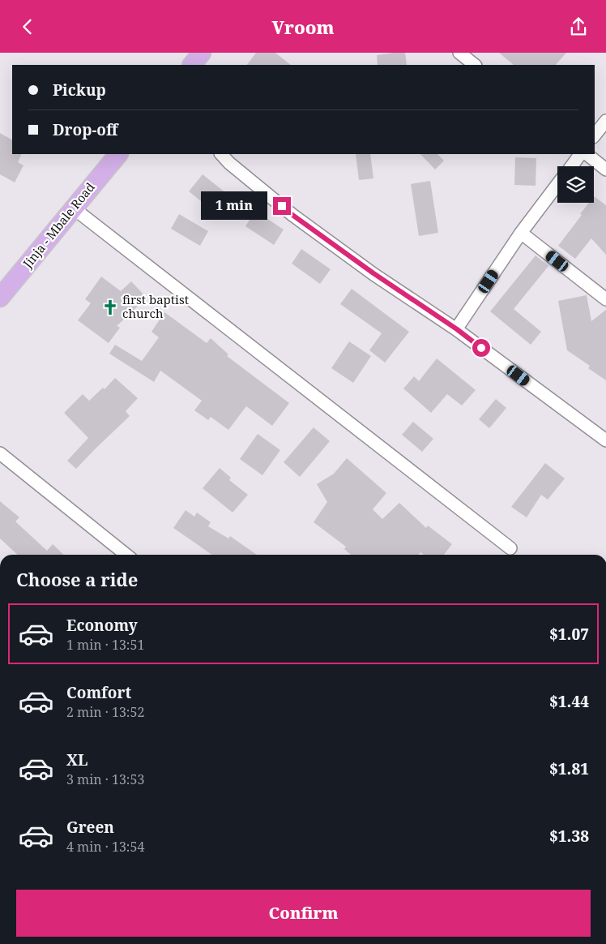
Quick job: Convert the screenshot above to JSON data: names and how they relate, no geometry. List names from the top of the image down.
{
  "streets": {
    "main road": ["Jinja - Mbale Road"]
  },
  "places": {
    "church": ["first baptist church"]
  },
  "page": {
    "header": "Vroom",
    "banner": ["Pickup", "Drop-off"],
    "bubble": "1 min",
    "heading": "Choose a ride",
    "list": [
      {
        "name": "Economy",
        "note": "1 min · 13:51",
        "value": "$1.07"
      },
      {
        "name": "Comfort",
        "note": "2 min · 13:52",
        "value": "$1.44"
      },
      {
        "name": "XL",
        "note": "3 min · 13:53",
        "value": "$1.81"
      },
      {
        "name": "Green",
        "note": "4 min · 13:54",
        "value": "$1.38"
      }
    ],
    "buttons": "Confirm"
  }
}
